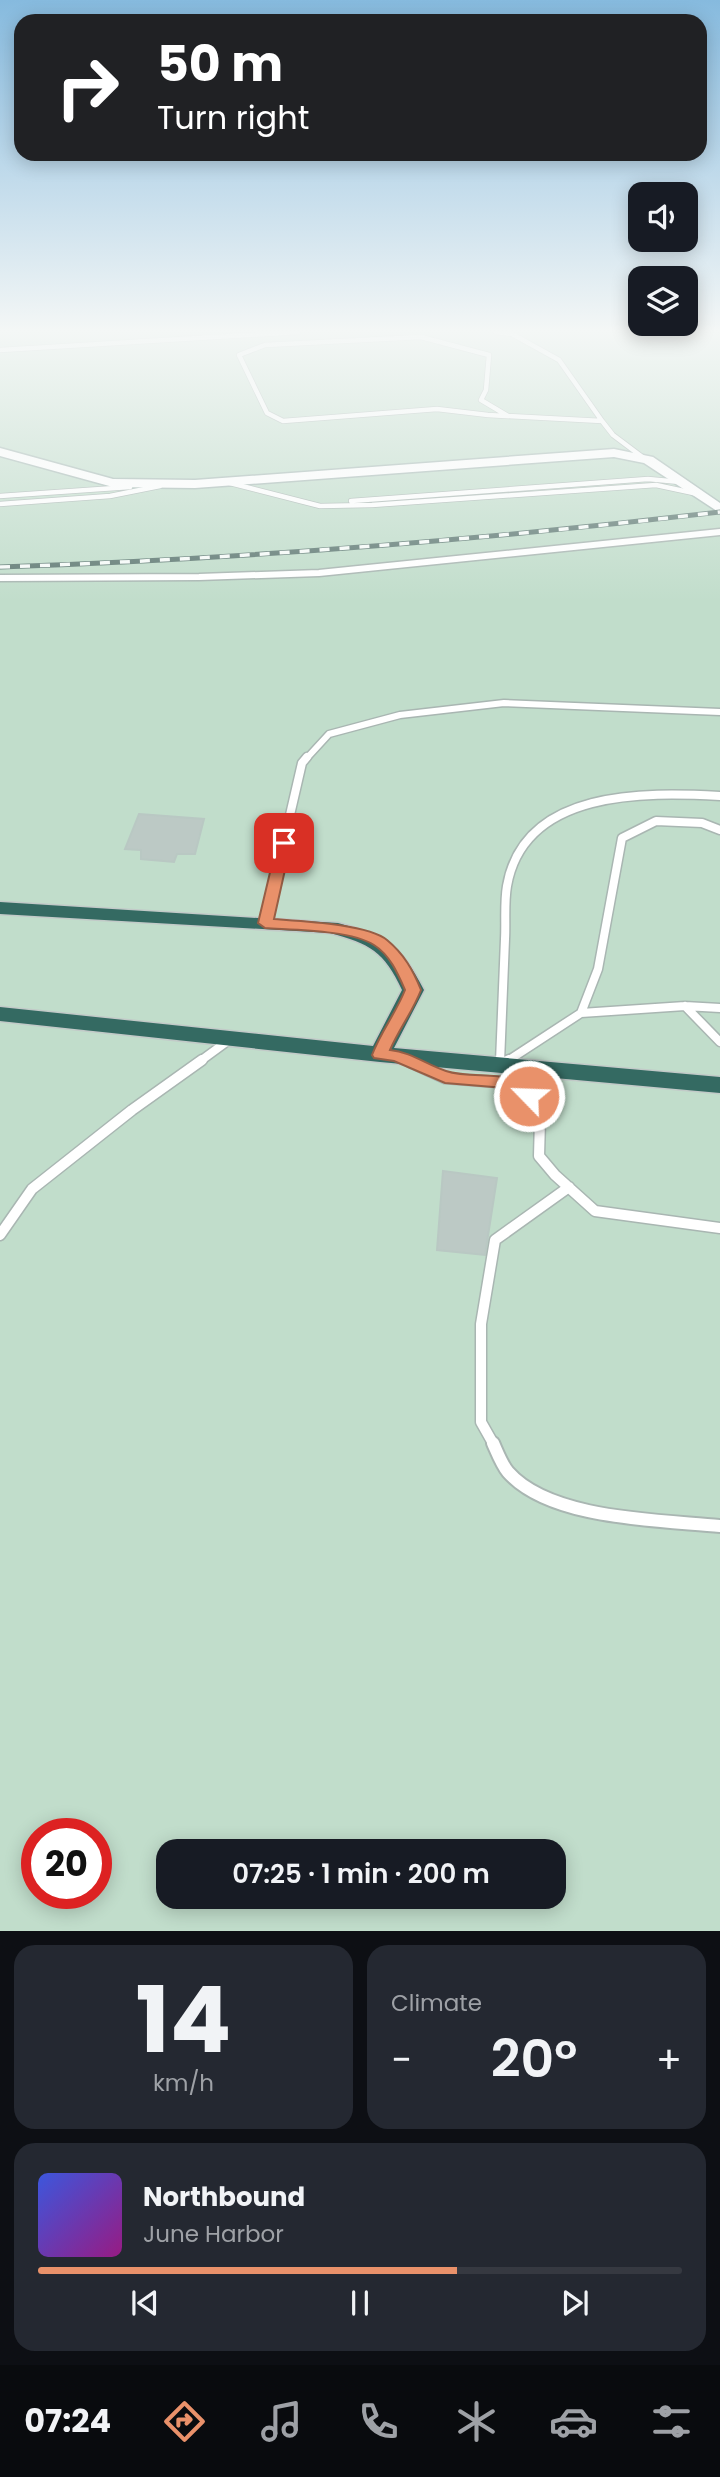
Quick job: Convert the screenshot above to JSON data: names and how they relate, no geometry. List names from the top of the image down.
{
  "page": {
    "turn": ["50 m", "Turn right"],
    "limit": "20",
    "trip": "07:25 · 1 min · 200 m",
    "tile": [
      ["14", "km/h"],
      "Climate"
    ],
    "heat": ["−", "20°", "+"],
    "song": ["Northbound", "June Harbor"],
    "tabs": "07:24"
  }
}
